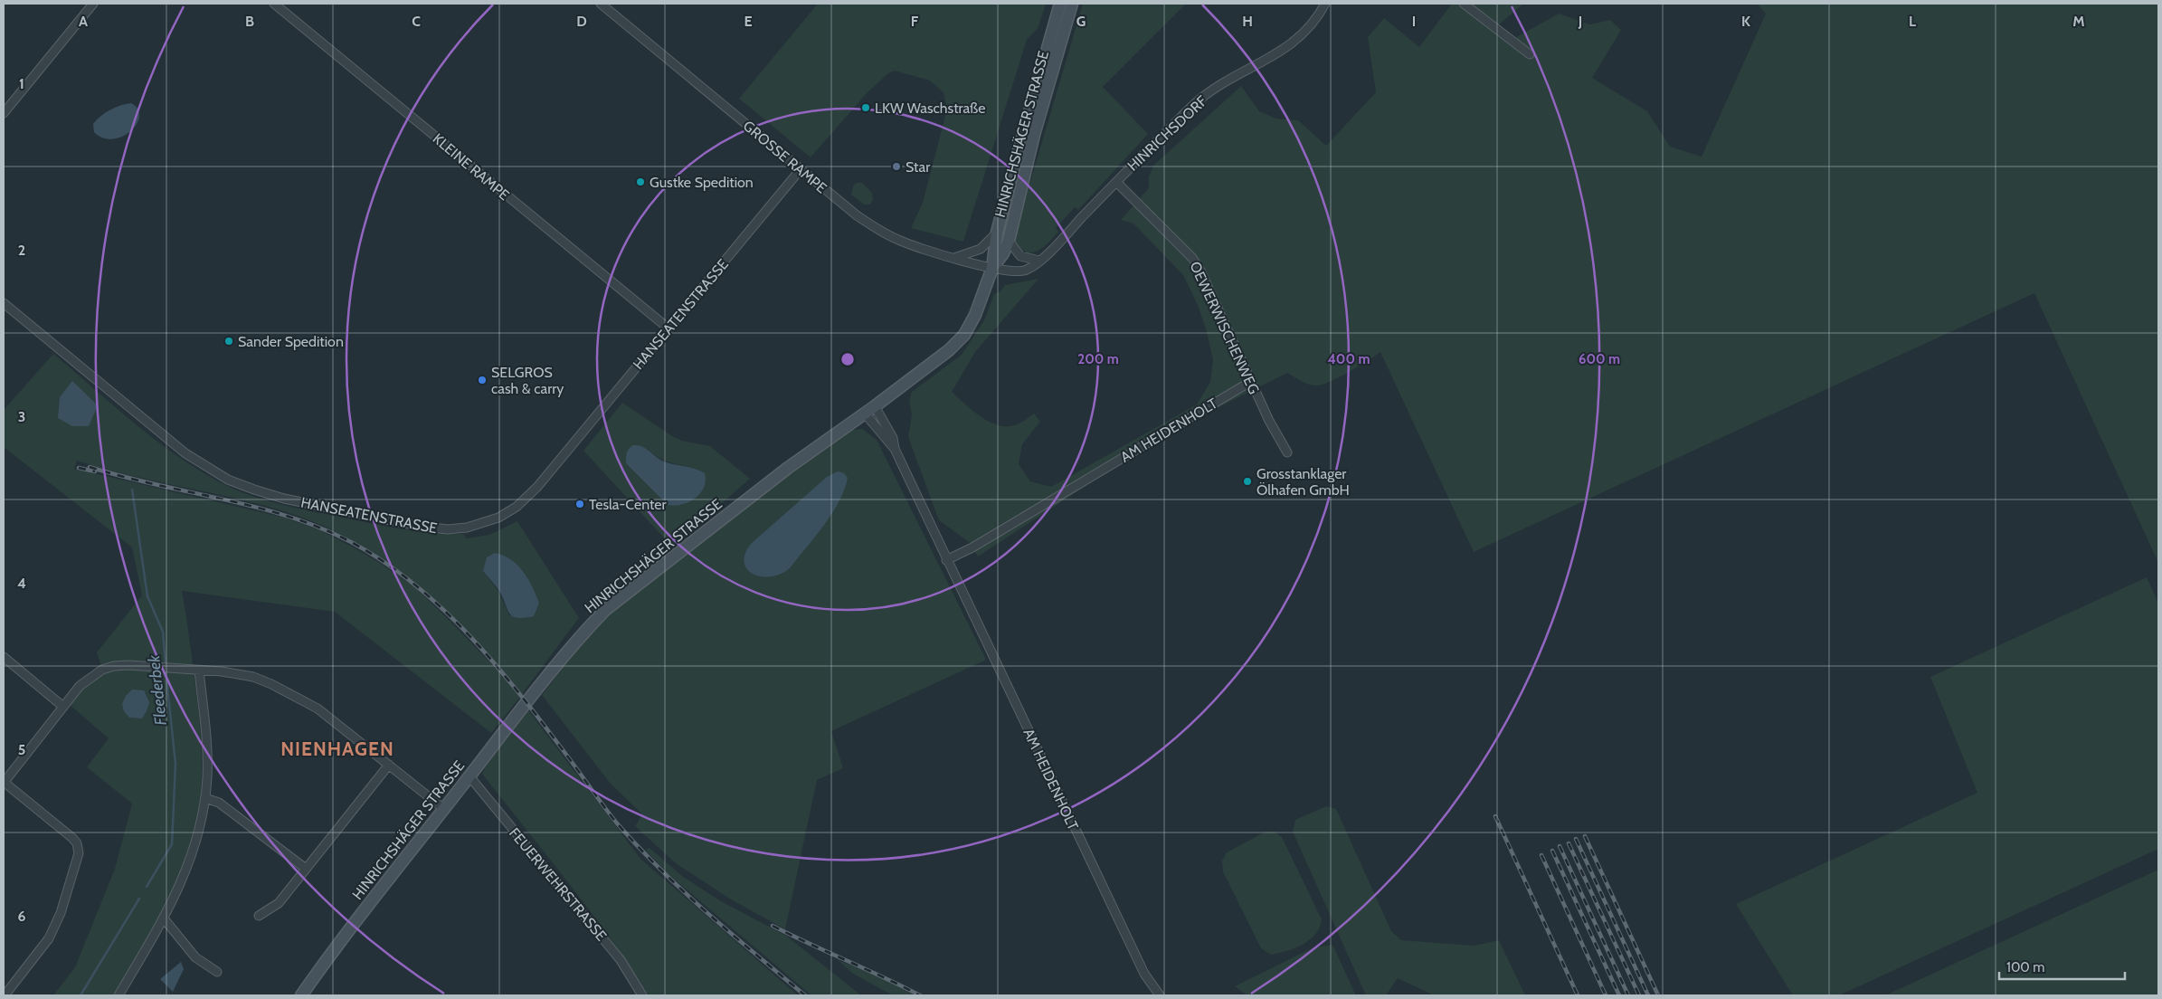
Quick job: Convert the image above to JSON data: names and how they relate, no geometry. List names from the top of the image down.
{
  "streets": {
    "main road": ["HINRICHSHÄGER STRASSE"],
    "street": [
      "HINRICHSDORF",
      "GROSSE RAMPE",
      "KLEINE RAMPE",
      "HANSEATENSTRASSE",
      "OEWERWISCHENWEG",
      "AM HEIDENHOLT",
      "FEUERWEHRSTRASSE"
    ]
  },
  "crossings": [
    ["HINRICHSDORF", "HINRICHSHÄGER STRASSE"],
    ["HINRICHSDORF", "GROSSE RAMPE"],
    ["HINRICHSDORF", "OEWERWISCHENWEG"],
    ["HINRICHSHÄGER STRASSE", "GROSSE RAMPE"],
    ["HINRICHSHÄGER STRASSE", "AM HEIDENHOLT"],
    ["HINRICHSHÄGER STRASSE", "FEUERWEHRSTRASSE"],
    ["GROSSE RAMPE", "HANSEATENSTRASSE"],
    ["KLEINE RAMPE", "HANSEATENSTRASSE"],
    ["OEWERWISCHENWEG", "AM HEIDENHOLT"]
  ],
  "districts": ["NIENHAGEN"],
  "water": ["Fleederbek"],
  "places": [
    "LKW Waschstraße",
    "Star",
    "Gustke Spedition",
    "Sander Spedition",
    "SELGROS cash & carry",
    "Grosstanklager Ölhafen GmbH",
    "Tesla-Center"
  ],
  "scale_bar": "100 m",
  "grid": {
    "columns": [
      "A",
      "B",
      "C",
      "D",
      "E",
      "F",
      "G",
      "H",
      "I",
      "J",
      "K",
      "L",
      "M"
    ],
    "rows": [
      "1",
      "2",
      "3",
      "4",
      "5",
      "6"
    ]
  },
  "rings": ["200 m", "400 m", "600 m"]
}
